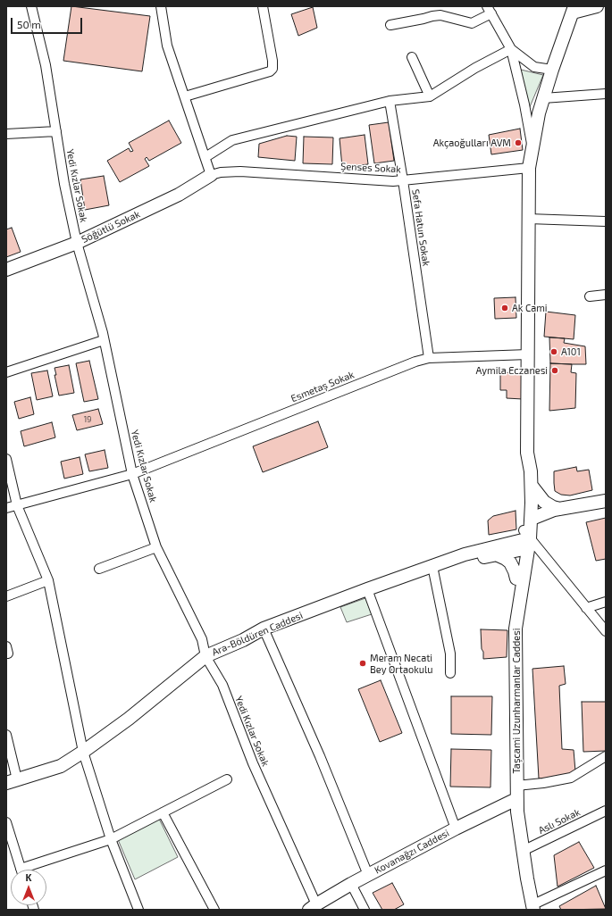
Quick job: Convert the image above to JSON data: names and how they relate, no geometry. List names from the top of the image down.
{
  "streets": {
    "street": [
      "Şenses Sokak",
      "Yedi Kızlar Sokak",
      "Söğütlü Sokak",
      "Sefa Hatun Sokak",
      "Esmetaş Sokak",
      "Ara-Böldüren Caddesi",
      "Taşcami Uzunharmanlar Caddesi",
      "Aslı Sokak",
      "Kovanağzı Caddesi"
    ]
  },
  "crossings": [
    ["Şenses Sokak", "Söğütlü Sokak"],
    ["Şenses Sokak", "Sefa Hatun Sokak"],
    ["Şenses Sokak", "Taşcami Uzunharmanlar Caddesi"],
    ["Yedi Kızlar Sokak", "Söğütlü Sokak"],
    ["Yedi Kızlar Sokak", "Esmetaş Sokak"],
    ["Yedi Kızlar Sokak", "Ara-Böldüren Caddesi"],
    ["Yedi Kızlar Sokak", "Kovanağzı Caddesi"],
    ["Sefa Hatun Sokak", "Esmetaş Sokak"],
    ["Esmetaş Sokak", "Taşcami Uzunharmanlar Caddesi"],
    ["Ara-Böldüren Caddesi", "Taşcami Uzunharmanlar Caddesi"],
    ["Taşcami Uzunharmanlar Caddesi", "Aslı Sokak"],
    ["Taşcami Uzunharmanlar Caddesi", "Kovanağzı Caddesi"]
  ],
  "places": [
    "Akçaoğulları AVM",
    "Ak Cami",
    "A101",
    "Aymila Eczanesi",
    "Meram Necati Bey Ortaokulu"
  ],
  "house_numbers": ["19"],
  "scale_bar": "50 m",
  "north": "top"
}
